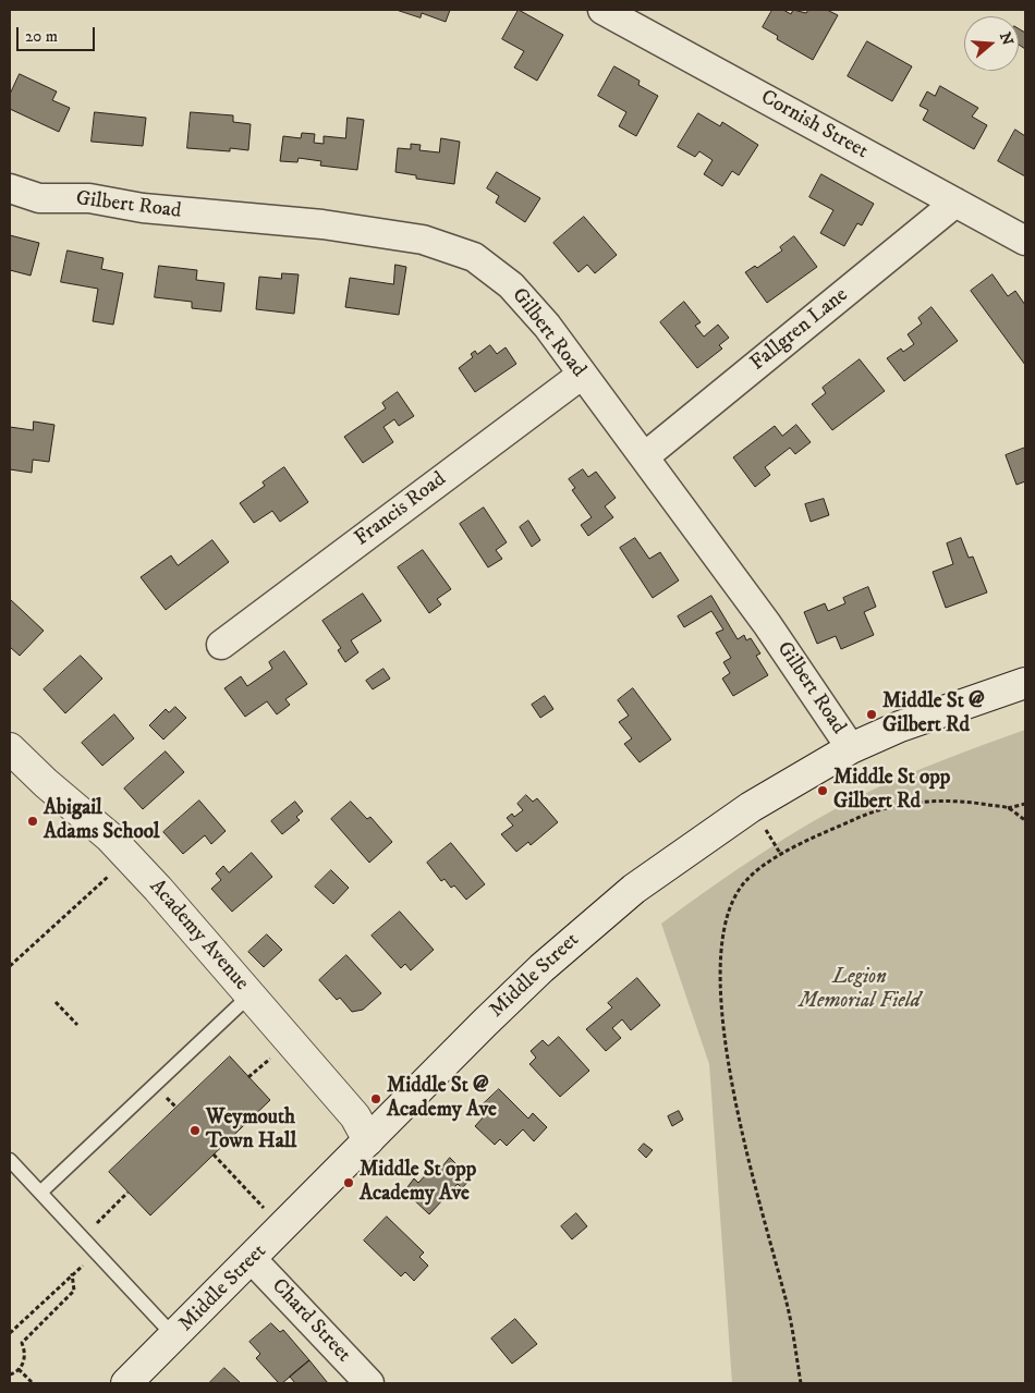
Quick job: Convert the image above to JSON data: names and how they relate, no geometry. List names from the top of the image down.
{
  "streets": {
    "main road": ["Academy Avenue", "Middle Street"],
    "street": [
      "Cornish Street",
      "Gilbert Road",
      "Fallgren Lane",
      "Francis Road",
      "Chard Street"
    ]
  },
  "crossings": [
    ["Cornish Street", "Fallgren Lane"],
    ["Gilbert Road", "Fallgren Lane"],
    ["Gilbert Road", "Francis Road"],
    ["Gilbert Road", "Middle Street"],
    ["Academy Avenue", "Middle Street"],
    ["Middle Street", "Chard Street"]
  ],
  "parks": ["Legion Memorial Field"],
  "places": [
    "Middle St @ Gilbert Rd",
    "Middle St opp Gilbert Rd",
    "Abigail Adams School",
    "Middle St @ Academy Ave",
    "Weymouth Town Hall",
    "Middle St opp Academy Ave"
  ],
  "scale_bar": "20 m",
  "north": "right"
}
